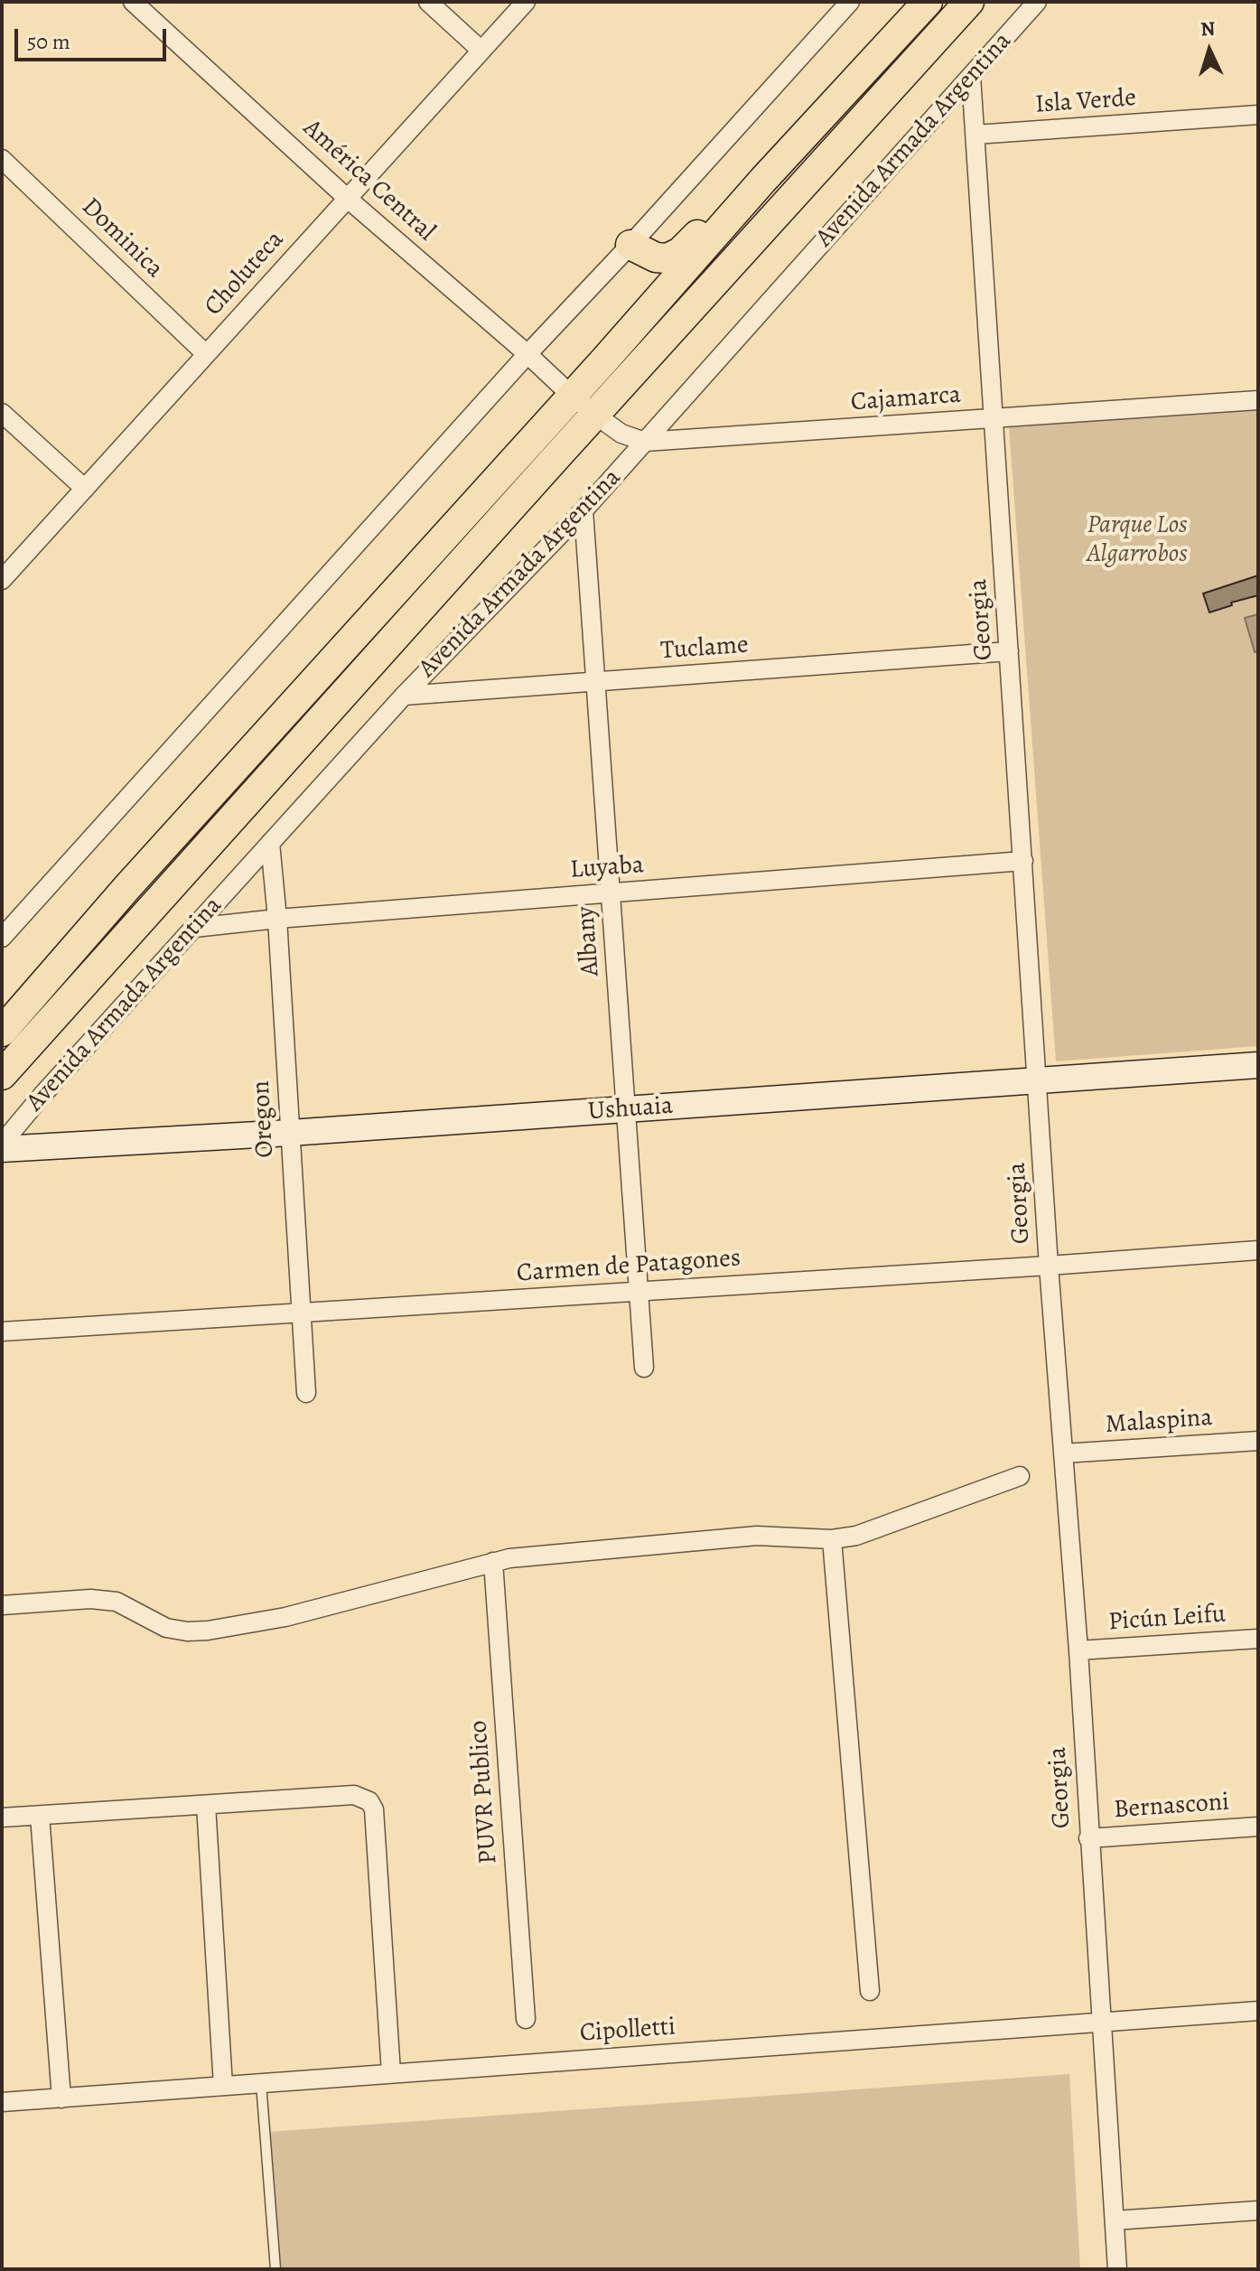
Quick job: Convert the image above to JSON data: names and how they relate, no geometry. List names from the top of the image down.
{
  "streets": {
    "main road": ["Avenida Armada Argentina", "Ushuaia"],
    "street": [
      "Isla Verde",
      "América Central",
      "Dominica",
      "Choluteca",
      "Cajamarca",
      "Georgia",
      "Tuclame",
      "Luyaba",
      "Albany",
      "Oregon",
      "Carmen de Patagones",
      "Malaspina",
      "Picún Leifu",
      "PUVR Publico",
      "Bernasconi",
      "Cipolletti"
    ]
  },
  "crossings": [
    ["Isla Verde", "Georgia"],
    ["Avenida Armada Argentina", "Cajamarca"],
    ["Avenida Armada Argentina", "Tuclame"],
    ["Avenida Armada Argentina", "Luyaba"],
    ["Avenida Armada Argentina", "Albany"],
    ["Avenida Armada Argentina", "Ushuaia"],
    ["Avenida Armada Argentina", "Oregon"],
    ["América Central", "Choluteca"],
    ["América Central", "Cajamarca"],
    ["Dominica", "Choluteca"],
    ["Cajamarca", "Georgia"],
    ["Georgia", "Tuclame"],
    ["Georgia", "Luyaba"],
    ["Georgia", "Ushuaia"],
    ["Georgia", "Carmen de Patagones"],
    ["Georgia", "Malaspina"],
    ["Georgia", "Picún Leifu"],
    ["Georgia", "Bernasconi"],
    ["Georgia", "Cipolletti"],
    ["Tuclame", "Albany"],
    ["Luyaba", "Albany"],
    ["Luyaba", "Oregon"],
    ["Albany", "Ushuaia"],
    ["Albany", "Carmen de Patagones"],
    ["Ushuaia", "Oregon"],
    ["Oregon", "Carmen de Patagones"]
  ],
  "parks": ["Parque Los Algarrobos"],
  "scale_bar": "50 m",
  "north": "top"
}
